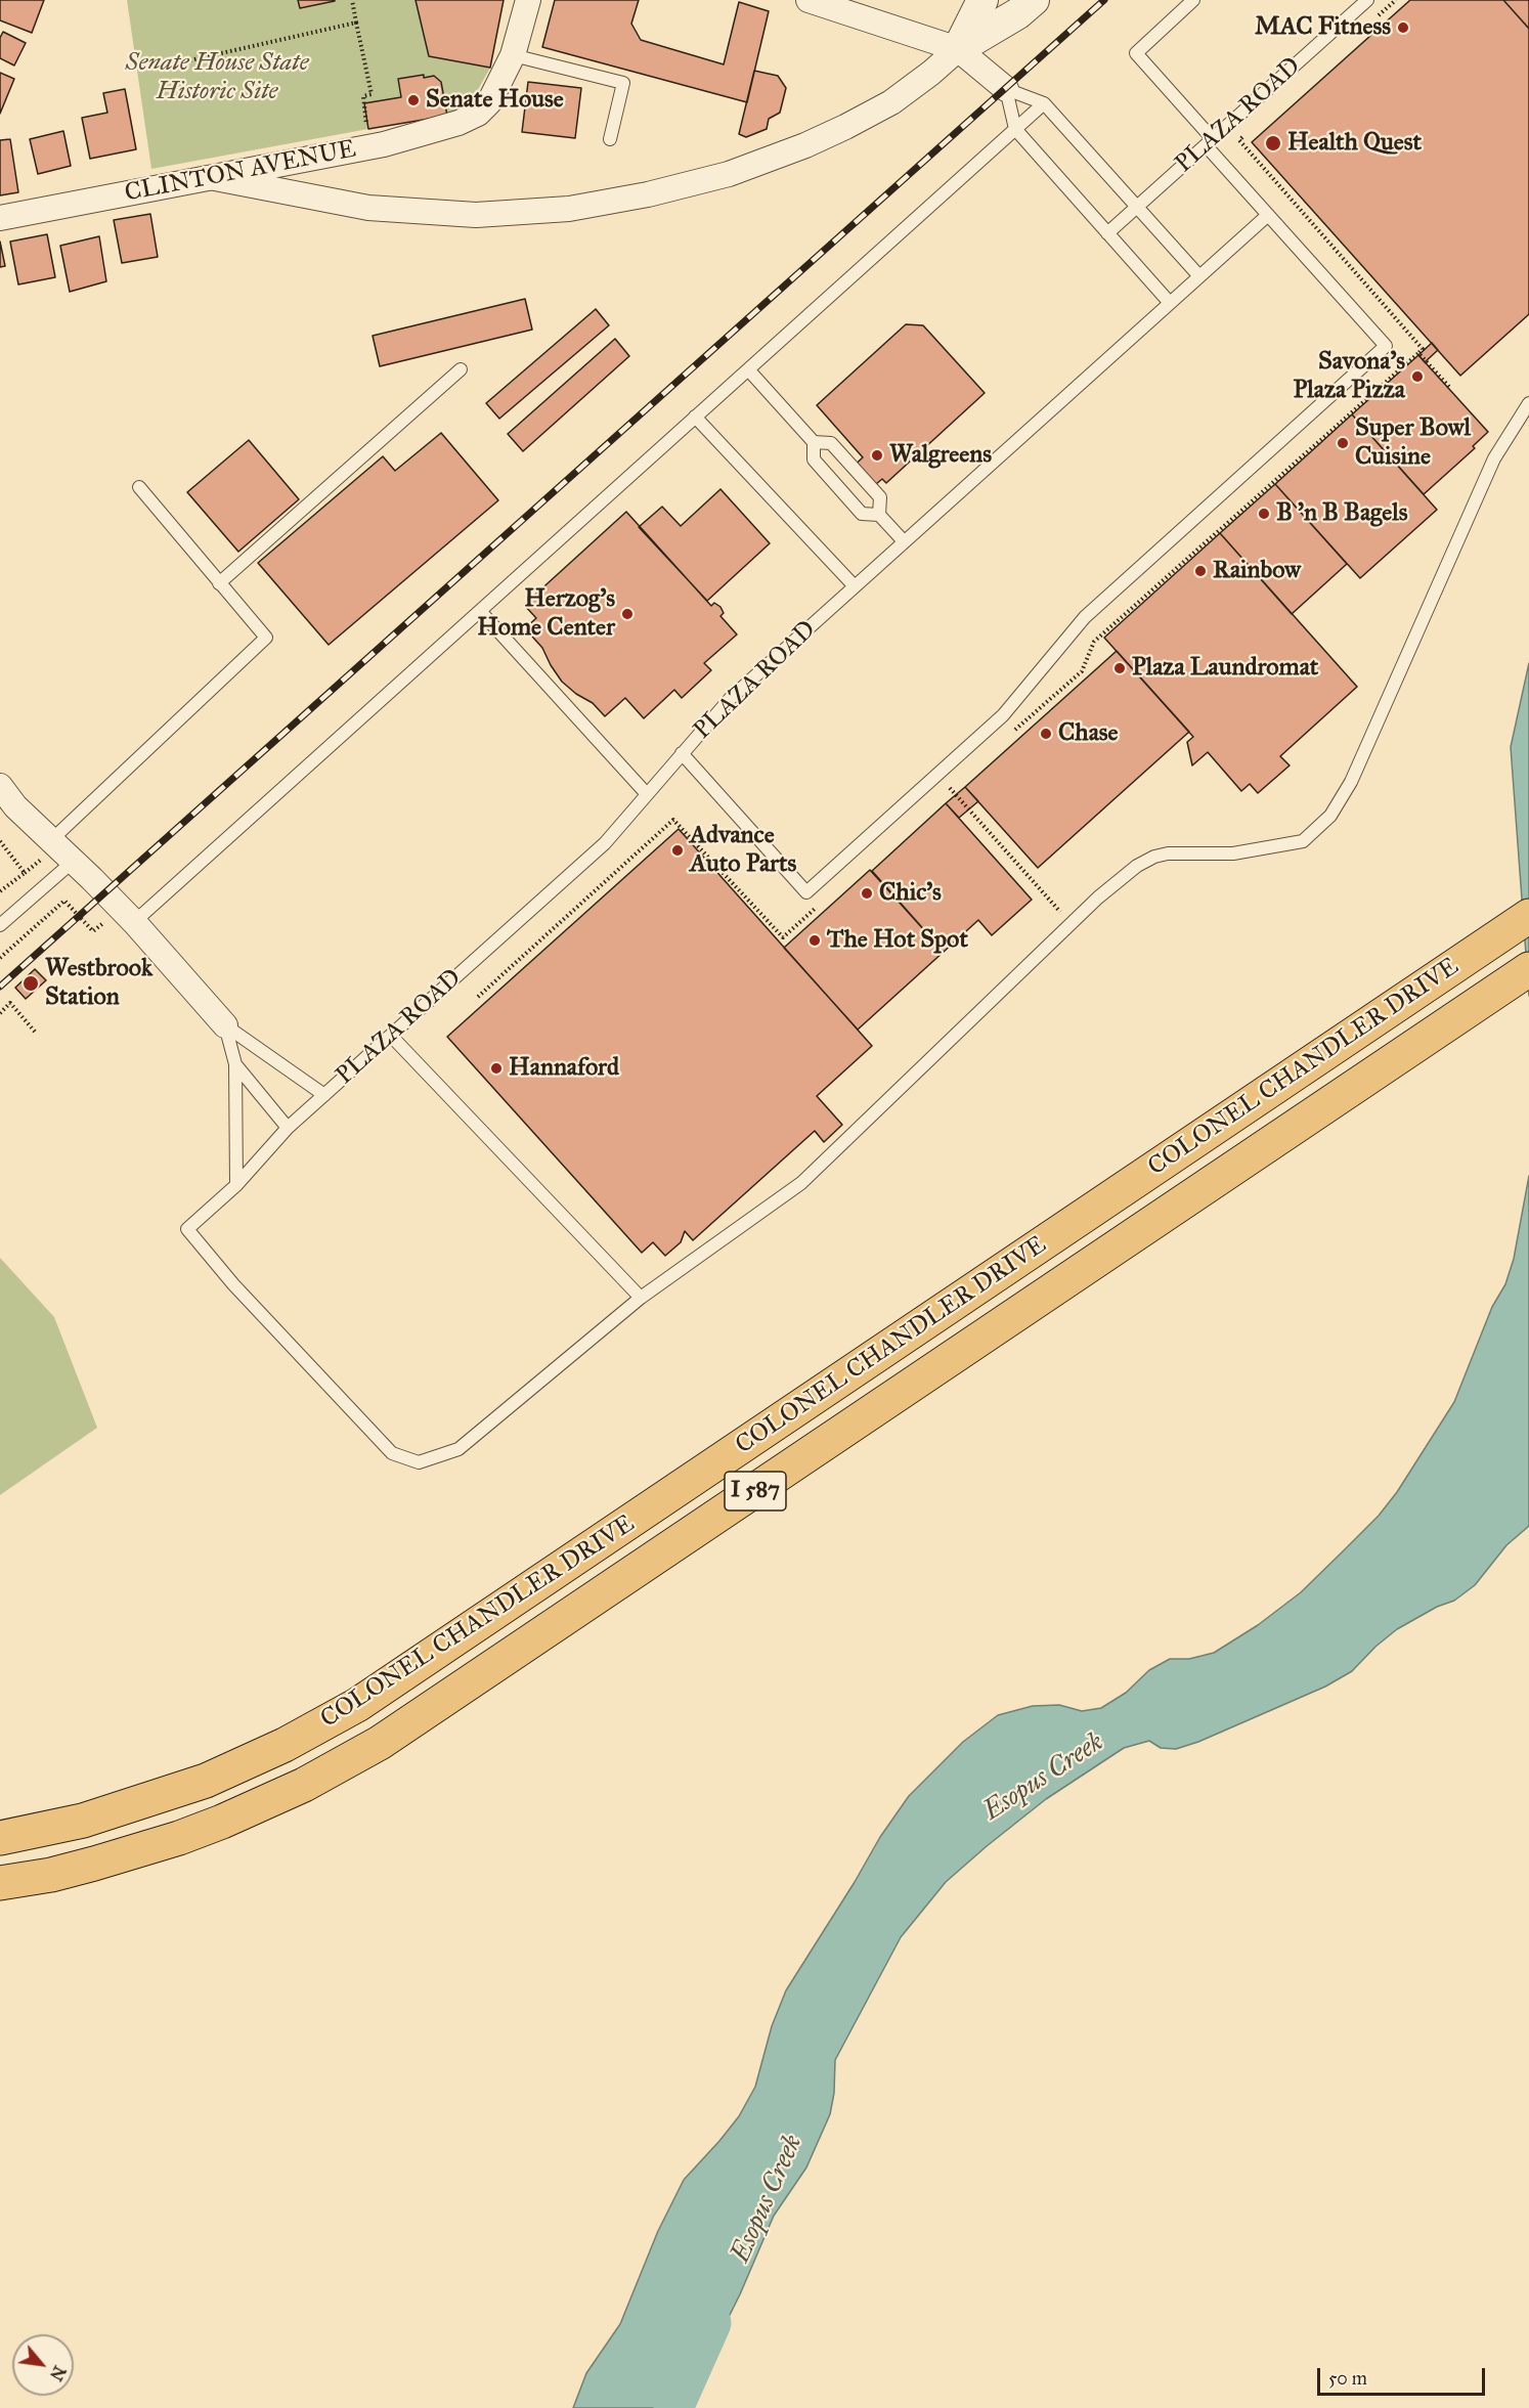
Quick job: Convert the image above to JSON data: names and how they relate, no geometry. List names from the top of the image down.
{
  "streets": {
    "highway": ["COLONEL CHANDLER DRIVE", "I 587"],
    "street": ["PLAZA ROAD", "CLINTON AVENUE"]
  },
  "water": ["Esopus Creek"],
  "parks": ["Senate House State Historic Site"],
  "places": [
    "MAC Fitness",
    "Senate House",
    "Health Quest",
    "Savona’s Plaza Pizza",
    "Super Bowl Cuisine",
    "Walgreens",
    "B 'n B Bagels",
    "Rainbow",
    "Herzog's Home Center",
    "Plaza Laundromat",
    "Chase",
    "Advance Auto Parts",
    "Chic's",
    "The Hot Spot",
    "Westbrook Station",
    "Hannaford"
  ],
  "scale_bar": "50 m",
  "north": "bottom right"
}
